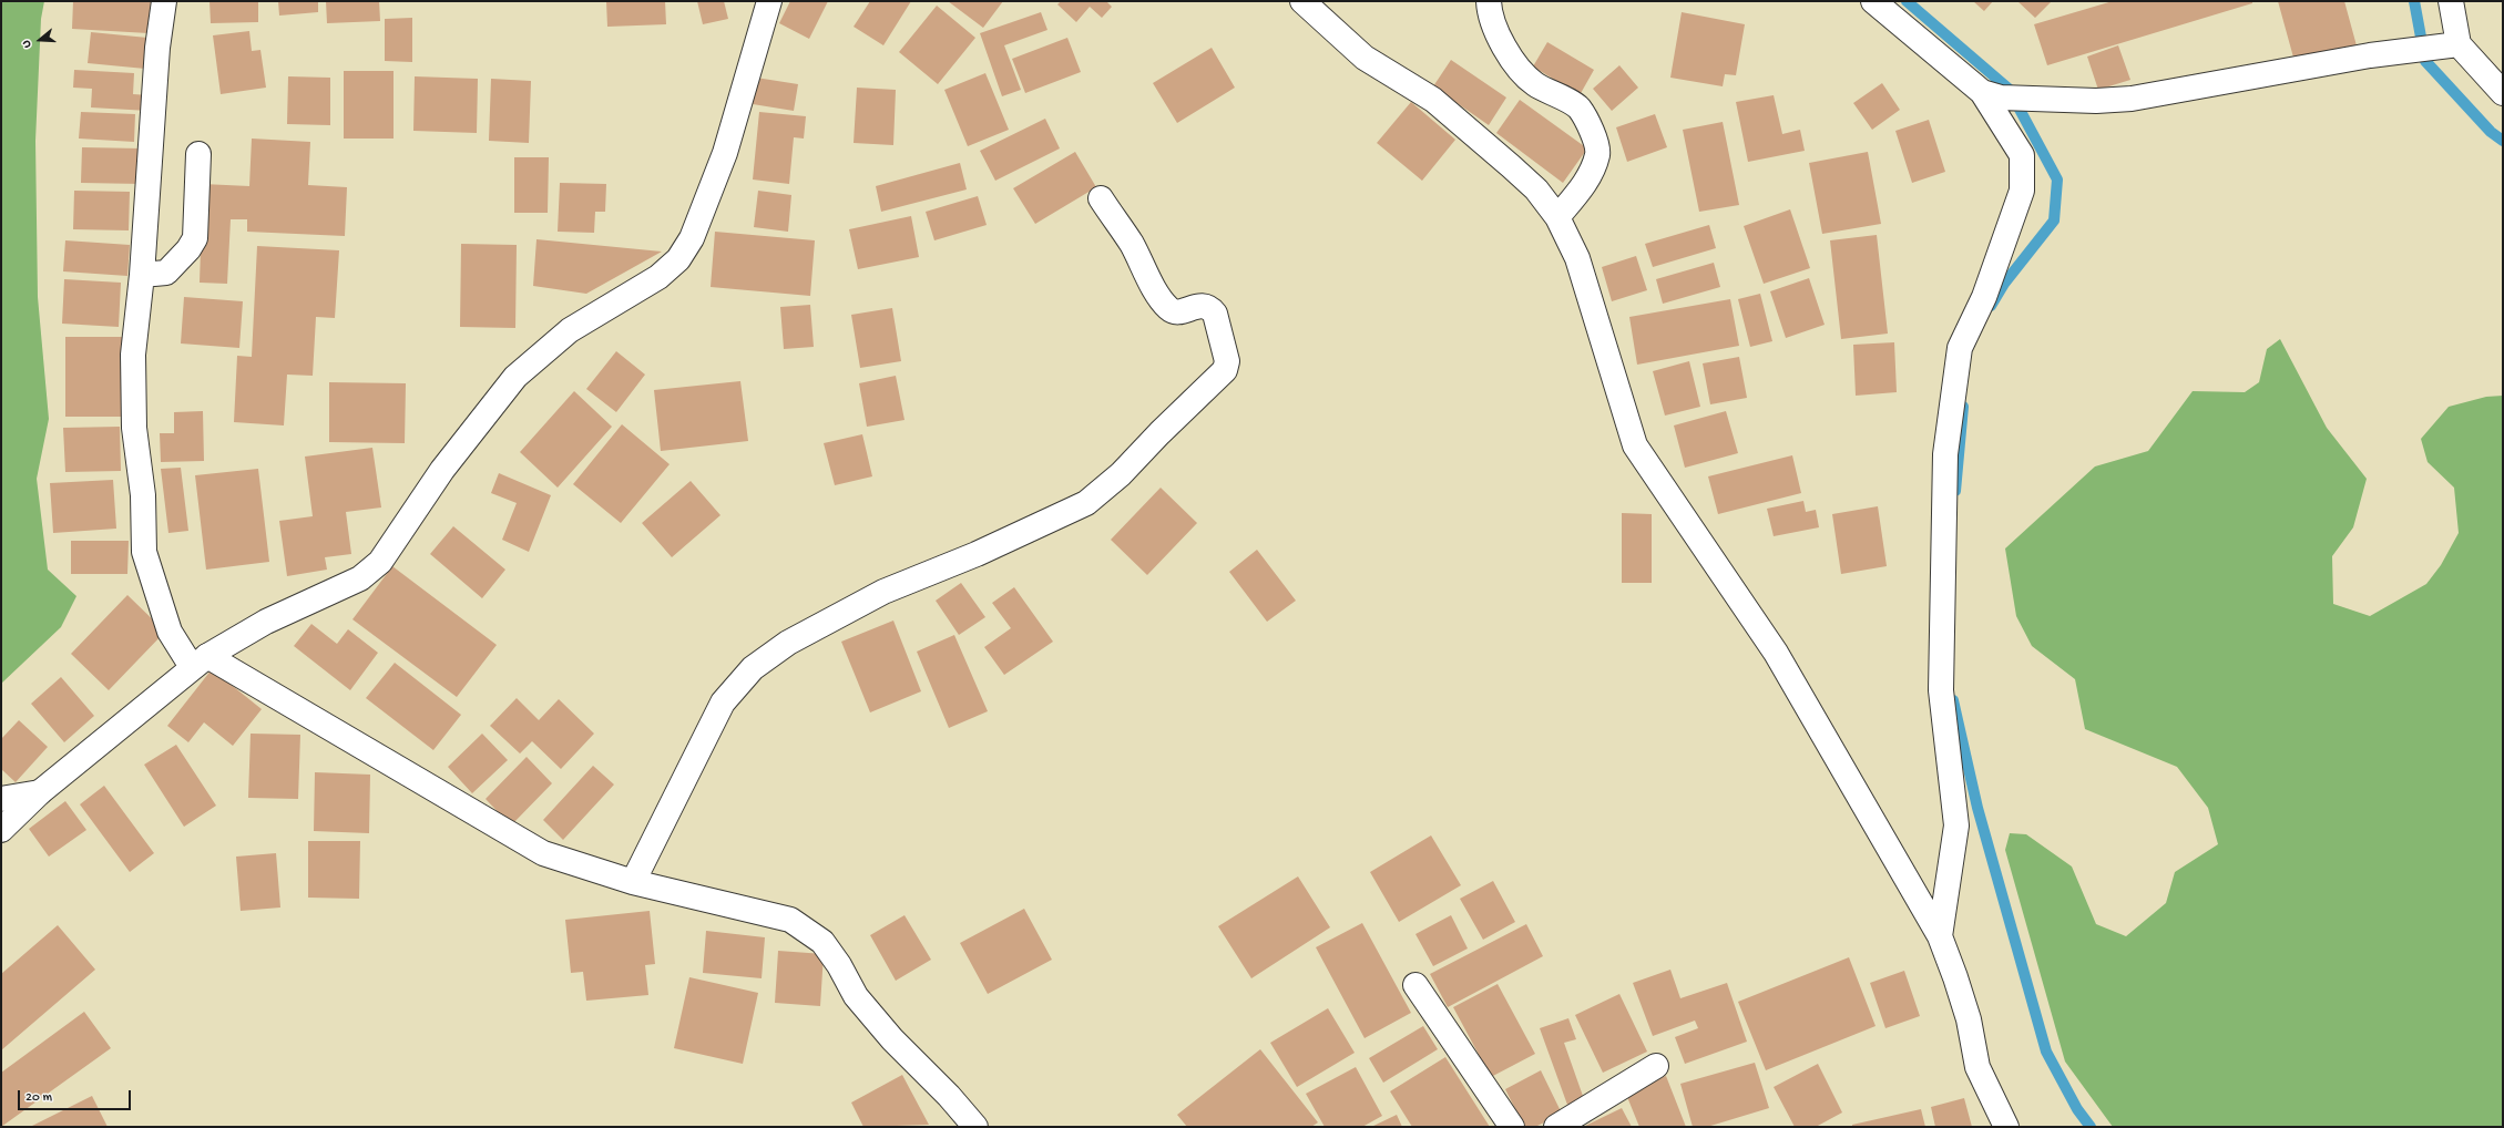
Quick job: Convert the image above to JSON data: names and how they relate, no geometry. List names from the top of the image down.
{
  "scale_bar": "20 m",
  "north": "left"
}
